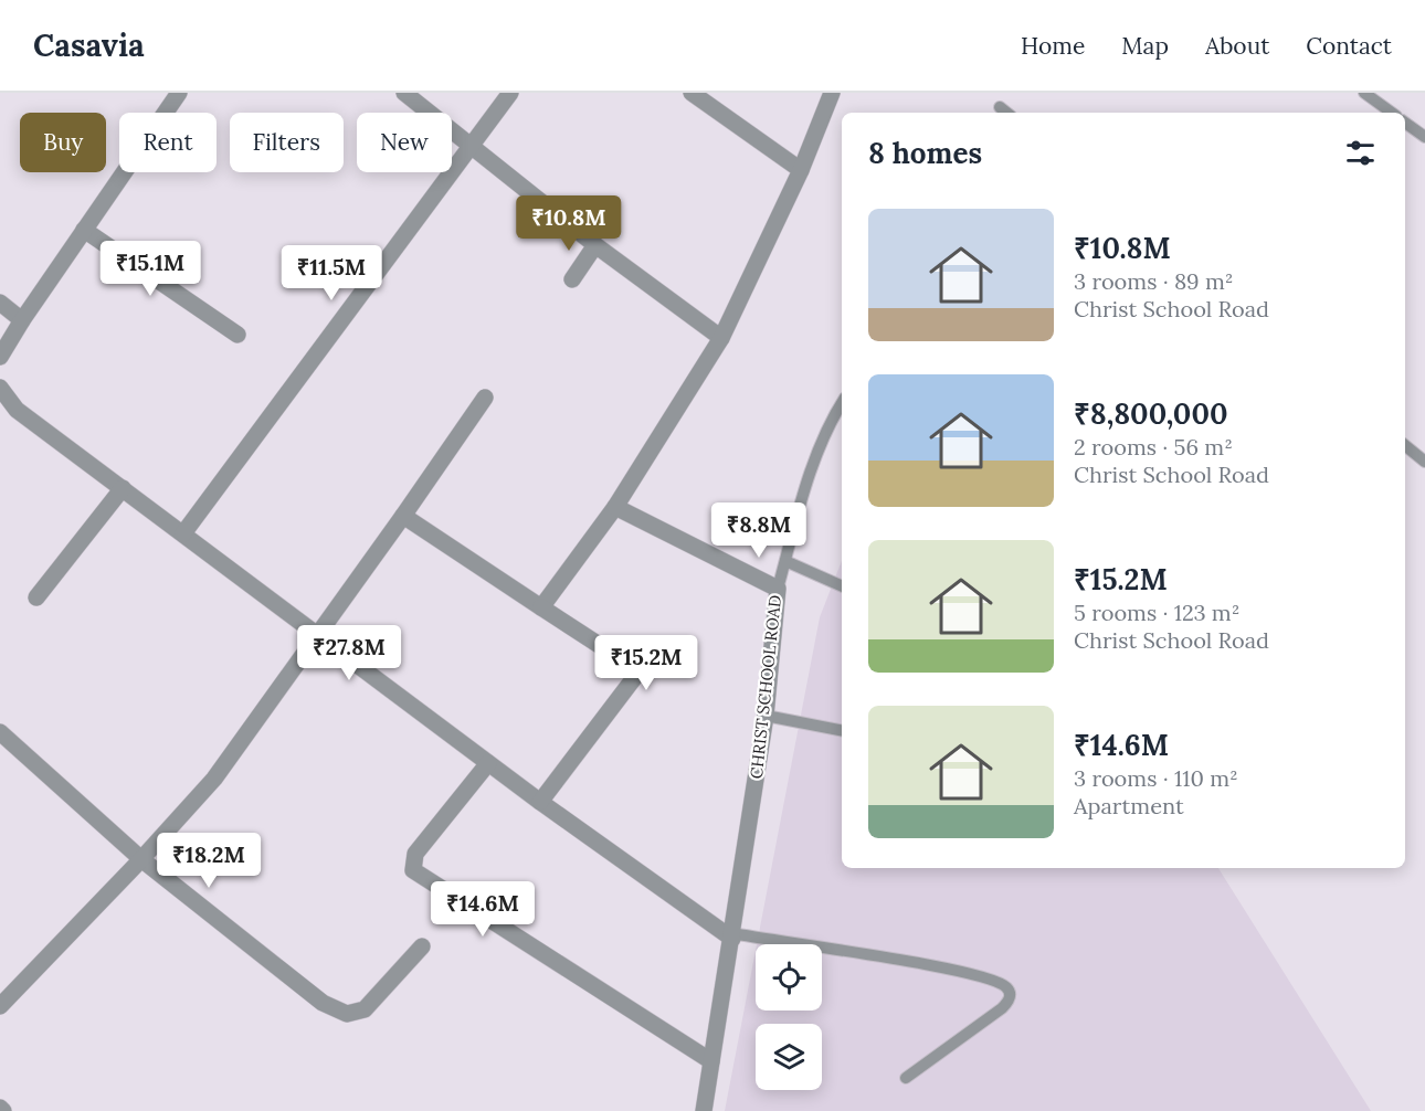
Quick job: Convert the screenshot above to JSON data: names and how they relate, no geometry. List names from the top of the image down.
{
  "streets": {
    "street": ["CHRIST SCHOOL ROAD"]
  },
  "page": {
    "header": "Casavia",
    "nav": [
      "Home",
      "Map",
      "About",
      "Contact"
    ],
    "chip": [
      "Buy",
      "Rent",
      "Filters",
      "New"
    ],
    "heading": "8 homes",
    "list": [
      {
        "name": "₹10.8M",
        "note": "3 rooms · 89 m² · Christ School Road"
      },
      {
        "name": "₹8,800,000",
        "note": "2 rooms · 56 m² · Christ School Road"
      },
      {
        "name": "₹15.2M",
        "note": "5 rooms · 123 m² · Christ School Road"
      },
      {
        "name": "₹14.6M",
        "note": "3 rooms · 110 m² · Apartment"
      }
    ],
    "price": [
      "₹10.8M",
      "₹15.1M",
      "₹11.5M",
      "₹8.8M",
      "₹27.8M",
      "₹15.2M",
      "₹18.2M",
      "₹14.6M"
    ]
  }
}
